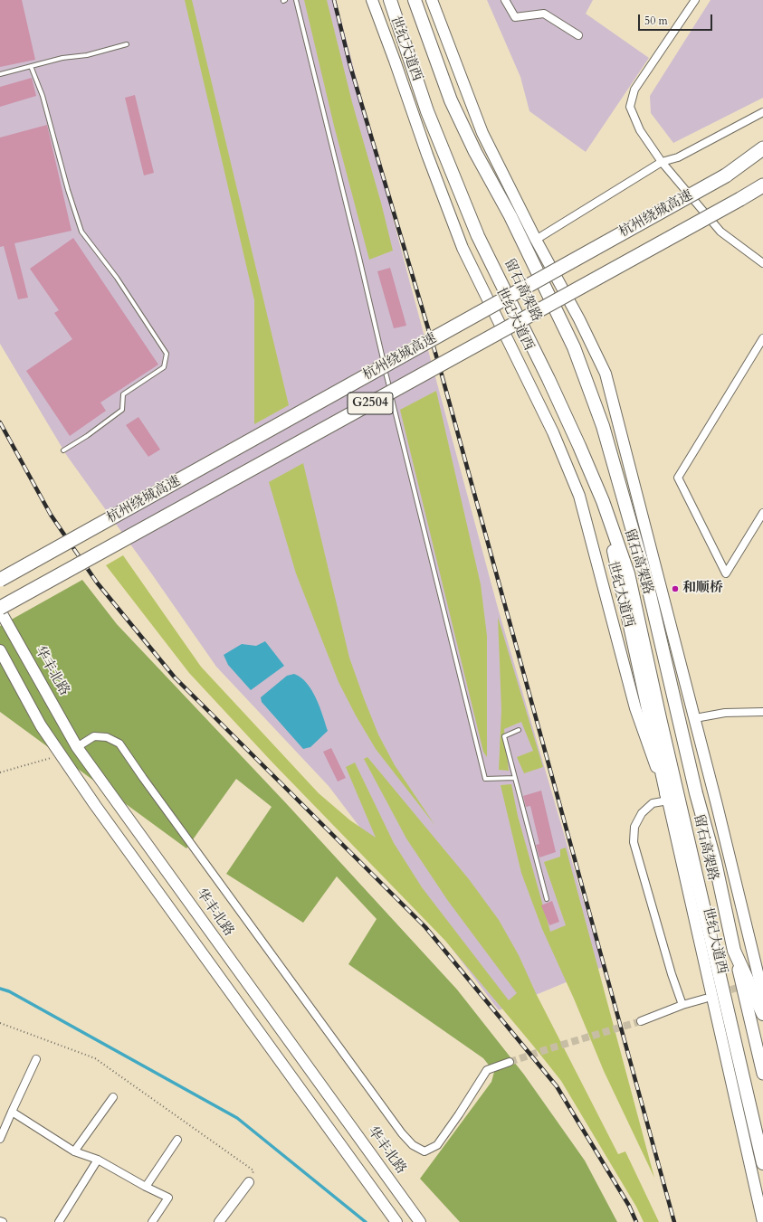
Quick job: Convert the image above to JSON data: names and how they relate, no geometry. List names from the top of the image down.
{
  "streets": {
    "highway": ["杭州绕城高速", "留石高架路", "G2504"],
    "main road": ["世纪大道西", "华丰北路"]
  },
  "places": ["和顺桥"],
  "scale_bar": "50 m"
}
